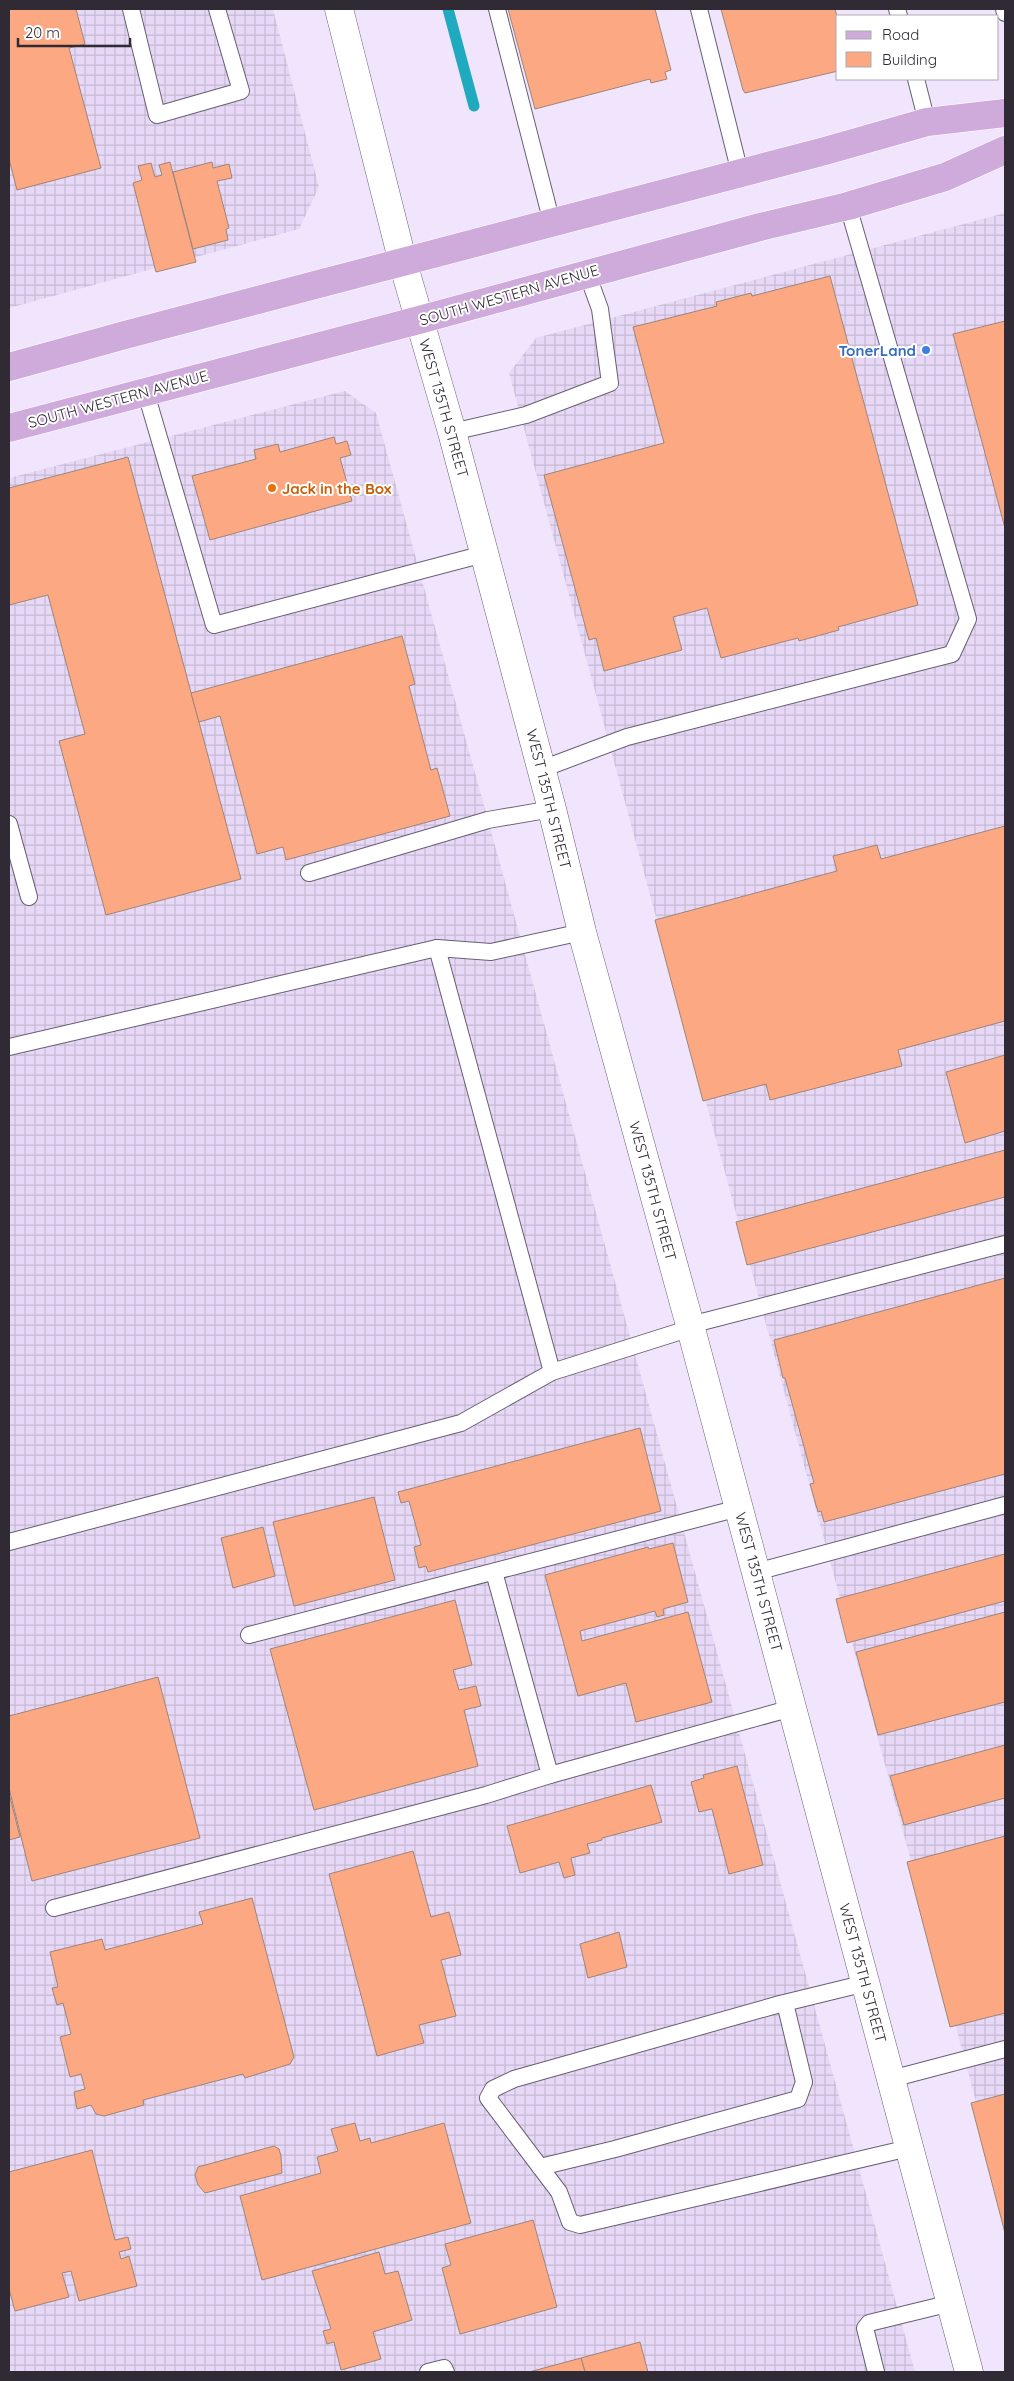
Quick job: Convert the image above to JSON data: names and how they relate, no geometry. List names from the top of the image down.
{
  "streets": {
    "main road": ["SOUTH WESTERN AVENUE"],
    "street": ["WEST 135TH STREET"]
  },
  "crossings": [
    ["SOUTH WESTERN AVENUE", "WEST 135TH STREET"]
  ],
  "places": ["TonerLand", "Jack in the Box"],
  "legend": ["Road", "Building"],
  "scale_bar": "20 m"
}
